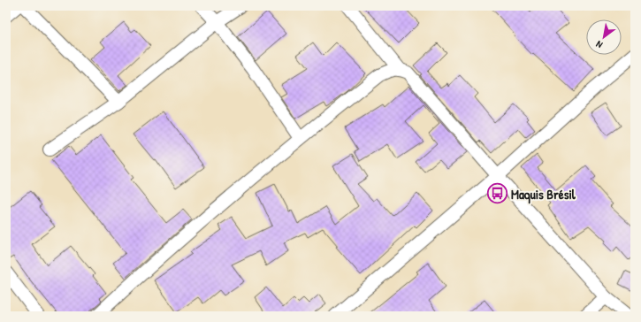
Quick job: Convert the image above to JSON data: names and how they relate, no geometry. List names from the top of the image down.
{
  "places": {
    "bus stop": ["Maquis Brésil"]
  },
  "north": "bottom left"
}
